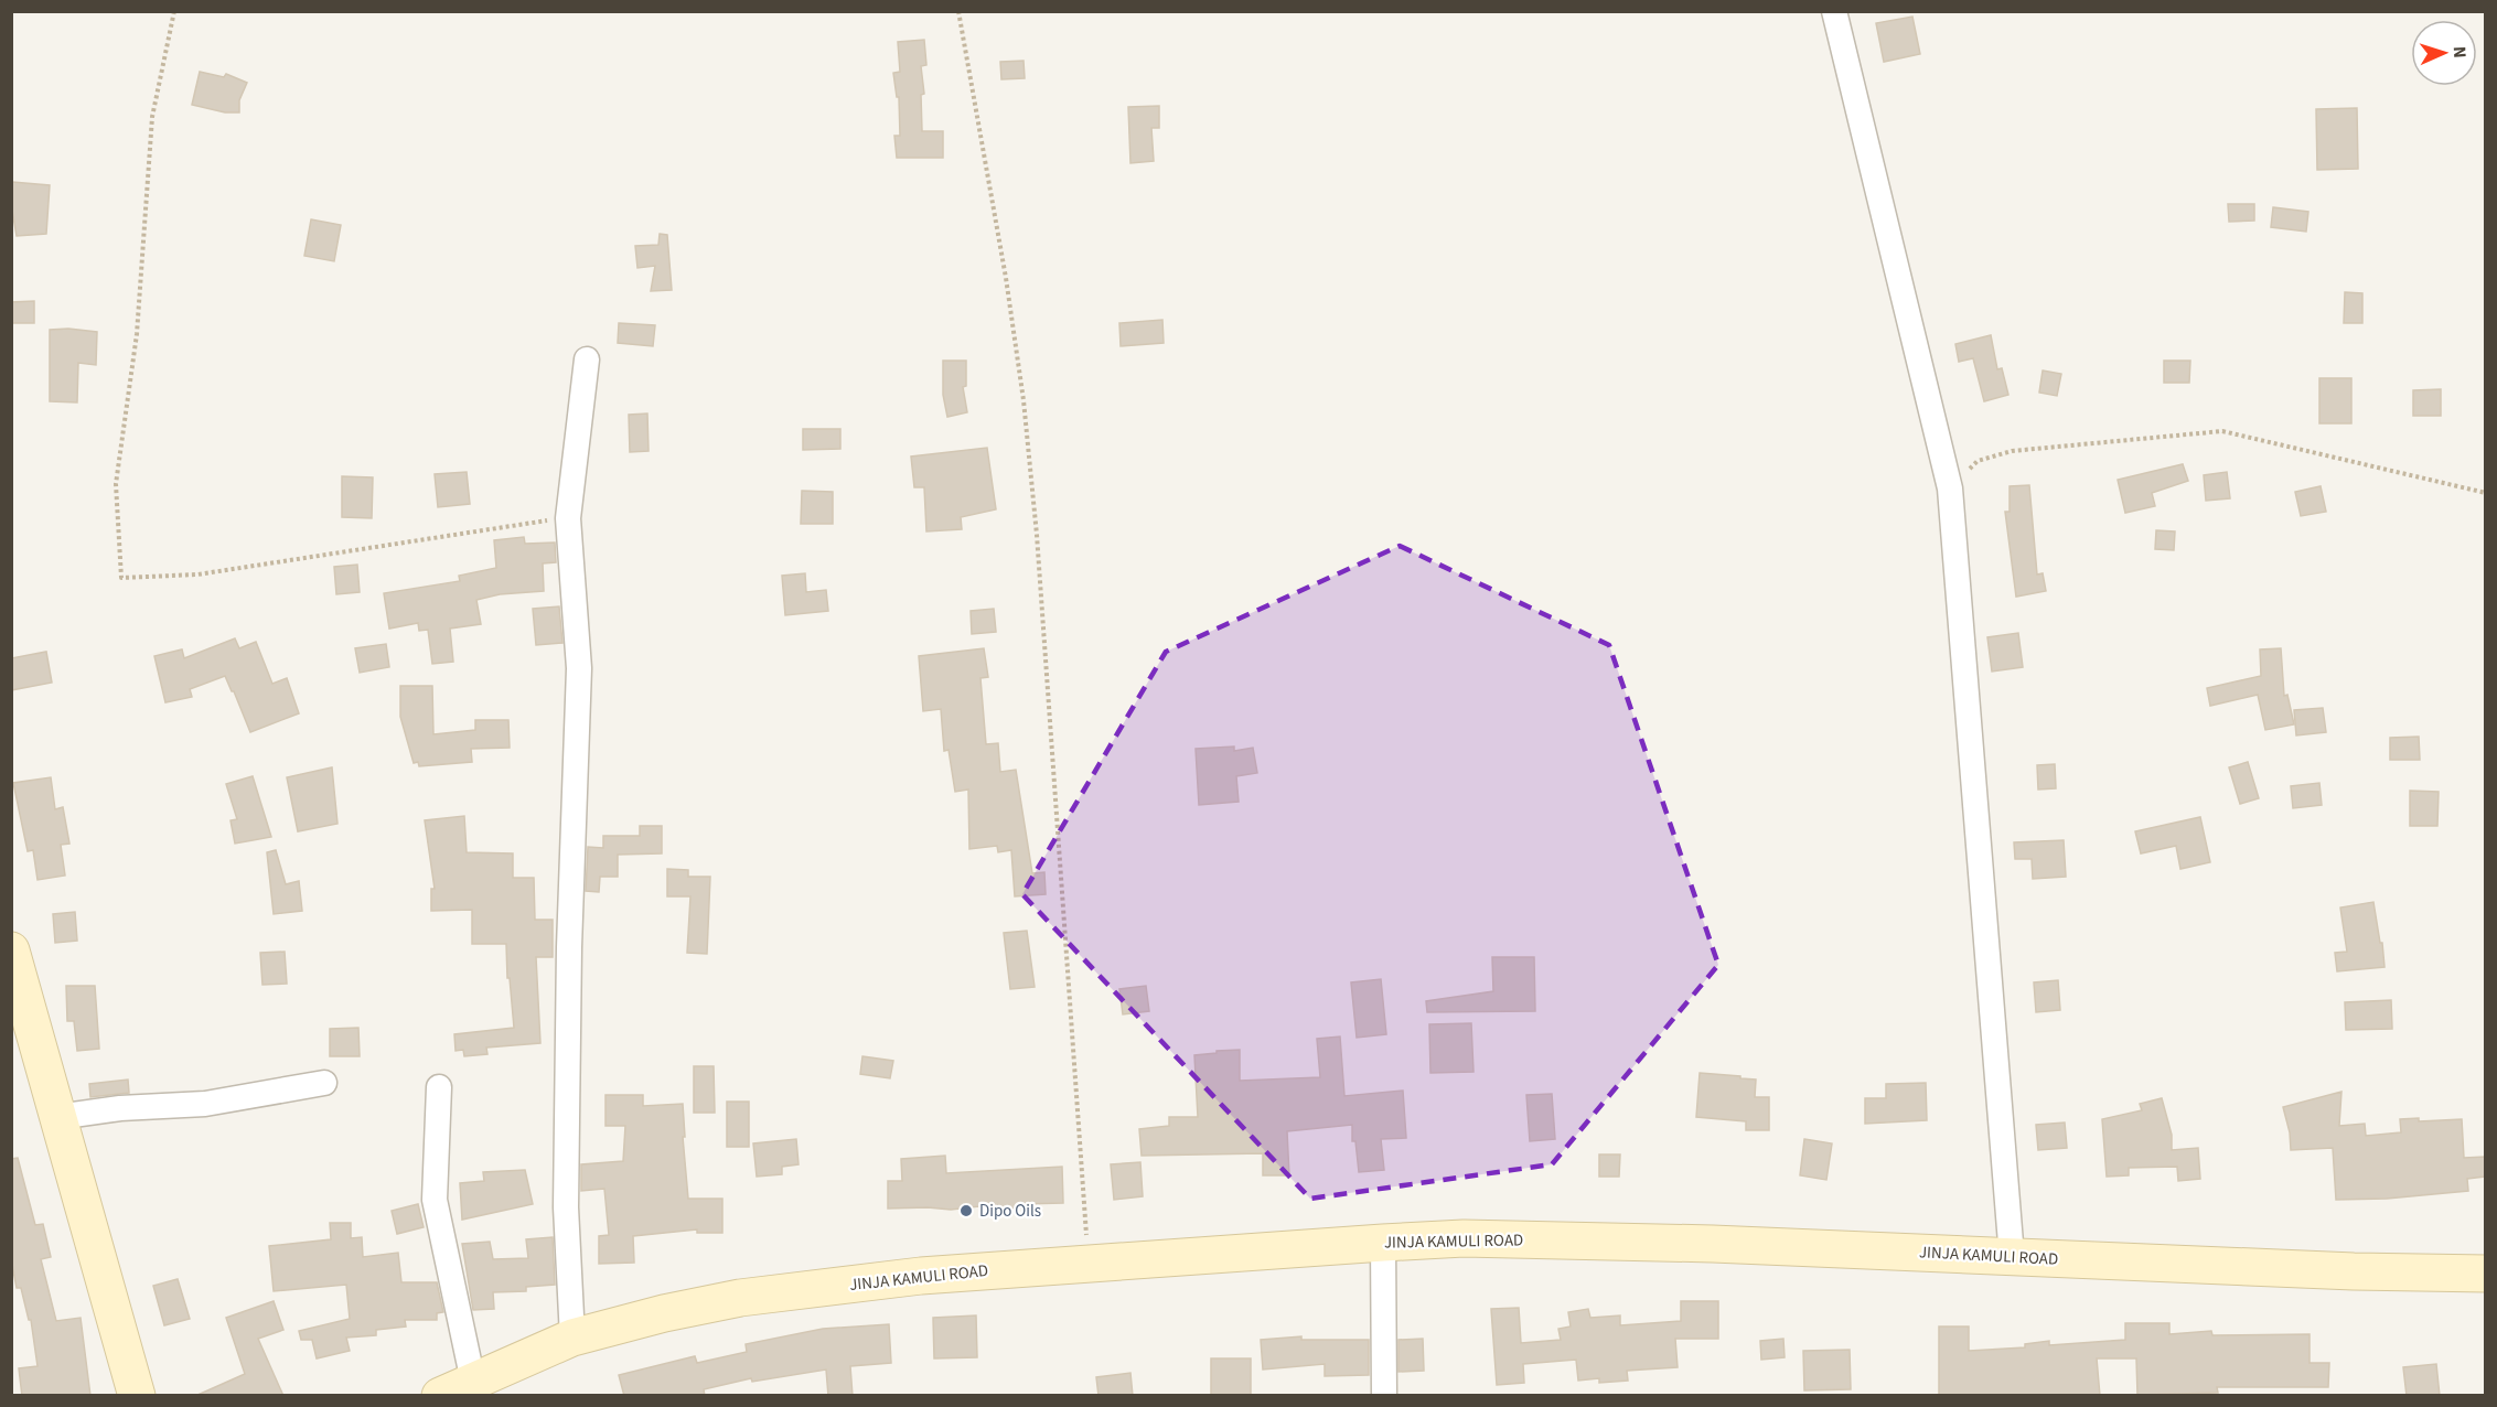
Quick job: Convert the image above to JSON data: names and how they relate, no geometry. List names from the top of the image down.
{
  "streets": {
    "main road": ["JINJA KAMULI ROAD"]
  },
  "places": ["Dipo Oils"],
  "north": "right"
}
